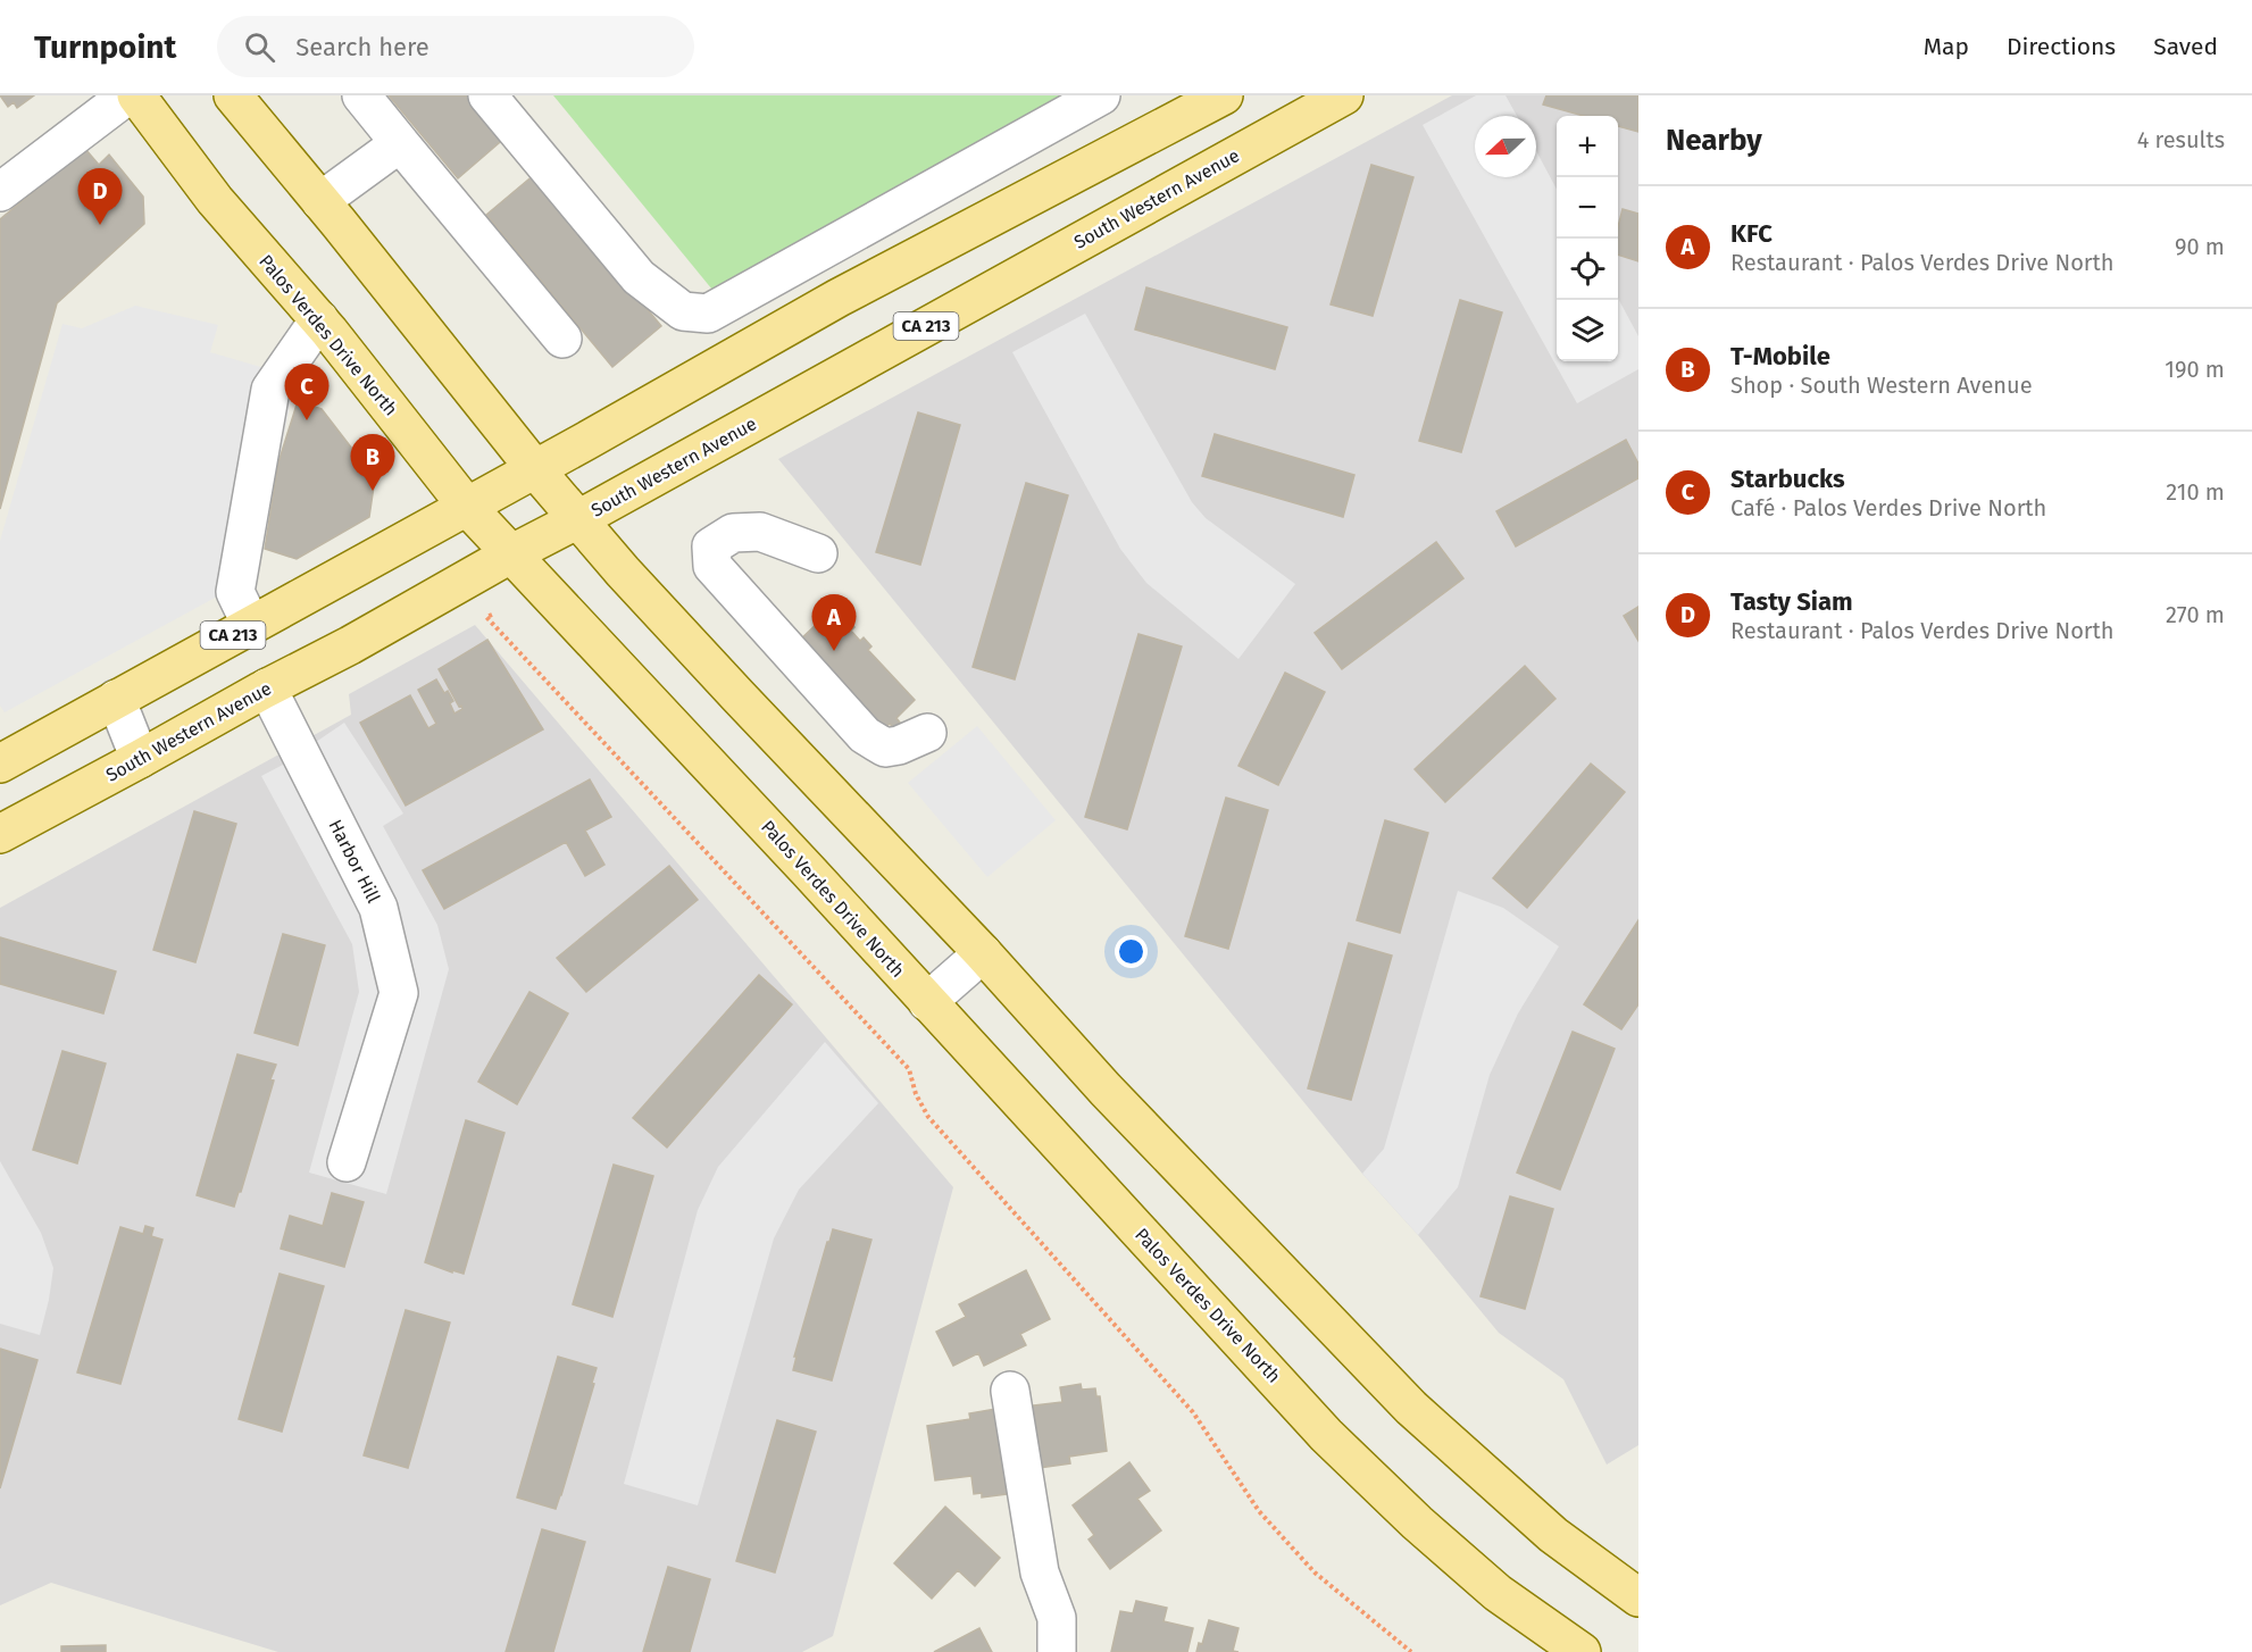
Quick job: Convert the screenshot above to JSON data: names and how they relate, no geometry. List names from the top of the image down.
{
  "streets": {
    "main road": ["South Western Avenue", "CA 213", "Palos Verdes Drive North"],
    "street": ["Harbor Hill"]
  },
  "crossings": [
    ["South Western Avenue", "Palos Verdes Drive North"],
    ["South Western Avenue", "Harbor Hill"],
    ["CA 213", "Palos Verdes Drive North"]
  ],
  "north": "left",
  "page": {
    "header": "Turnpoint",
    "search": "Search here",
    "nav": ["Map", "Directions", "Saved"],
    "heading": ["Nearby", "4 results"],
    "map_buttons": ["+", "−"],
    "pins": [
      "D",
      "C",
      "B",
      "A"
    ],
    "list": [
      {
        "mark": "A",
        "name": "KFC",
        "note": "Restaurant · Palos Verdes Drive North",
        "value": "90 m"
      },
      {
        "mark": "B",
        "name": "T-Mobile",
        "note": "Shop · South Western Avenue",
        "value": "190 m"
      },
      {
        "mark": "C",
        "name": "Starbucks",
        "note": "Café · Palos Verdes Drive North",
        "value": "210 m"
      },
      {
        "mark": "D",
        "name": "Tasty Siam",
        "note": "Restaurant · Palos Verdes Drive North",
        "value": "270 m"
      }
    ]
  }
}
